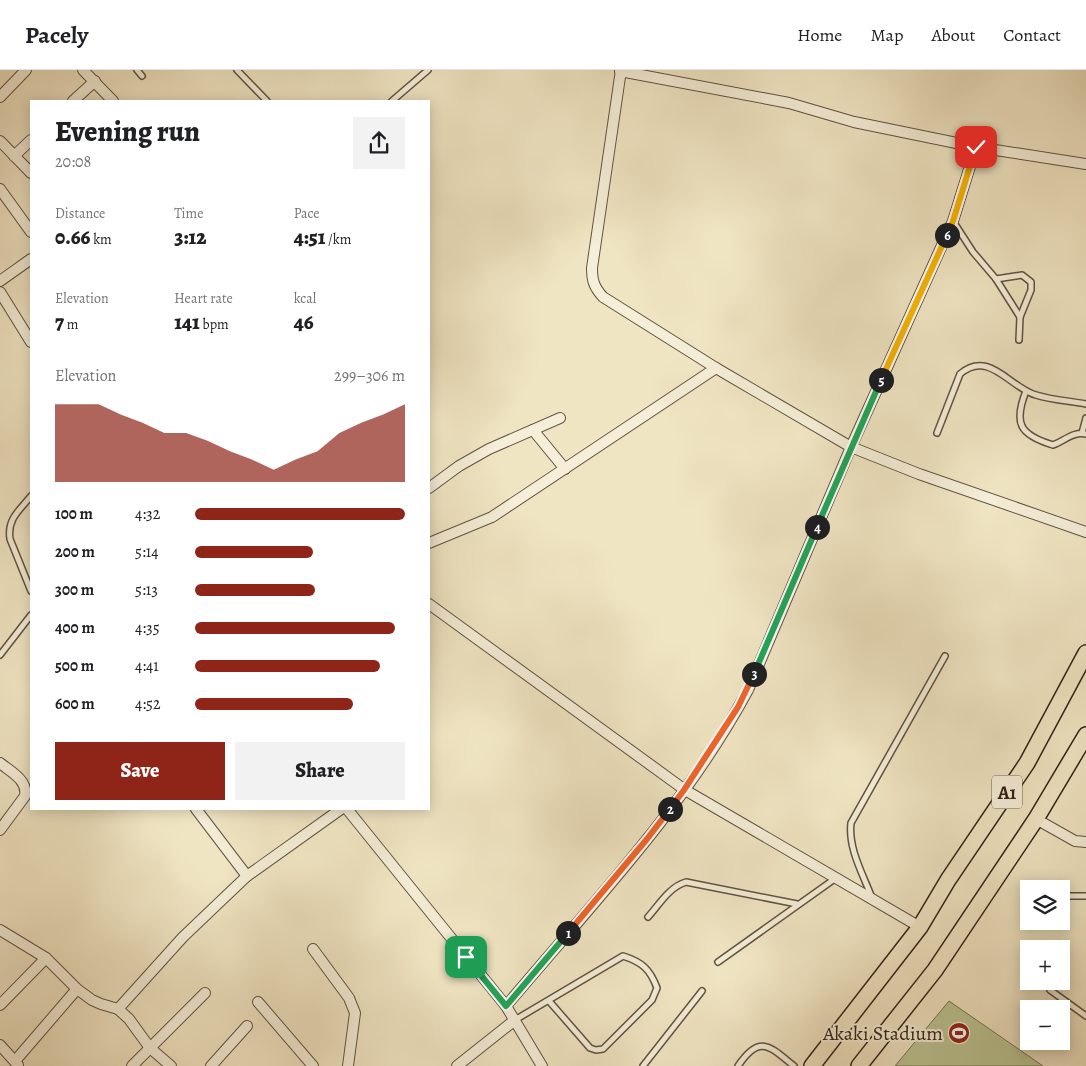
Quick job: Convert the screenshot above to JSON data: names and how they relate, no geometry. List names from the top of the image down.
{
  "streets": {
    "main road": ["A1"]
  },
  "places": {
    "sports": ["Akaki Stadium"]
  },
  "page": {
    "header": "Pacely",
    "nav": [
      "Home",
      "Map",
      "About",
      "Contact"
    ],
    "heading": ["Evening run", "20:08"],
    "stats": [
      ["Distance", "0.66 km"],
      ["Time", "3:12"],
      ["Pace", "4:51 /km"],
      ["Elevation", "7 m"],
      ["Heart rate", "141 bpm"],
      ["kcal", "46"]
    ],
    "pins": [
      "6",
      "5",
      "4",
      "3",
      "2",
      "1"
    ],
    "chart": ["Elevation", "299–306 m"],
    "list": [
      {
        "name": "100 m",
        "note": "4:32"
      },
      {
        "name": "200 m",
        "note": "5:14"
      },
      {
        "name": "300 m",
        "note": "5:13"
      },
      {
        "name": "400 m",
        "note": "4:35"
      },
      {
        "name": "500 m",
        "note": "4:41"
      },
      {
        "name": "600 m",
        "note": "4:52"
      }
    ],
    "buttons": ["Save", "Share"],
    "map_buttons": ["+", "−"]
  }
}
